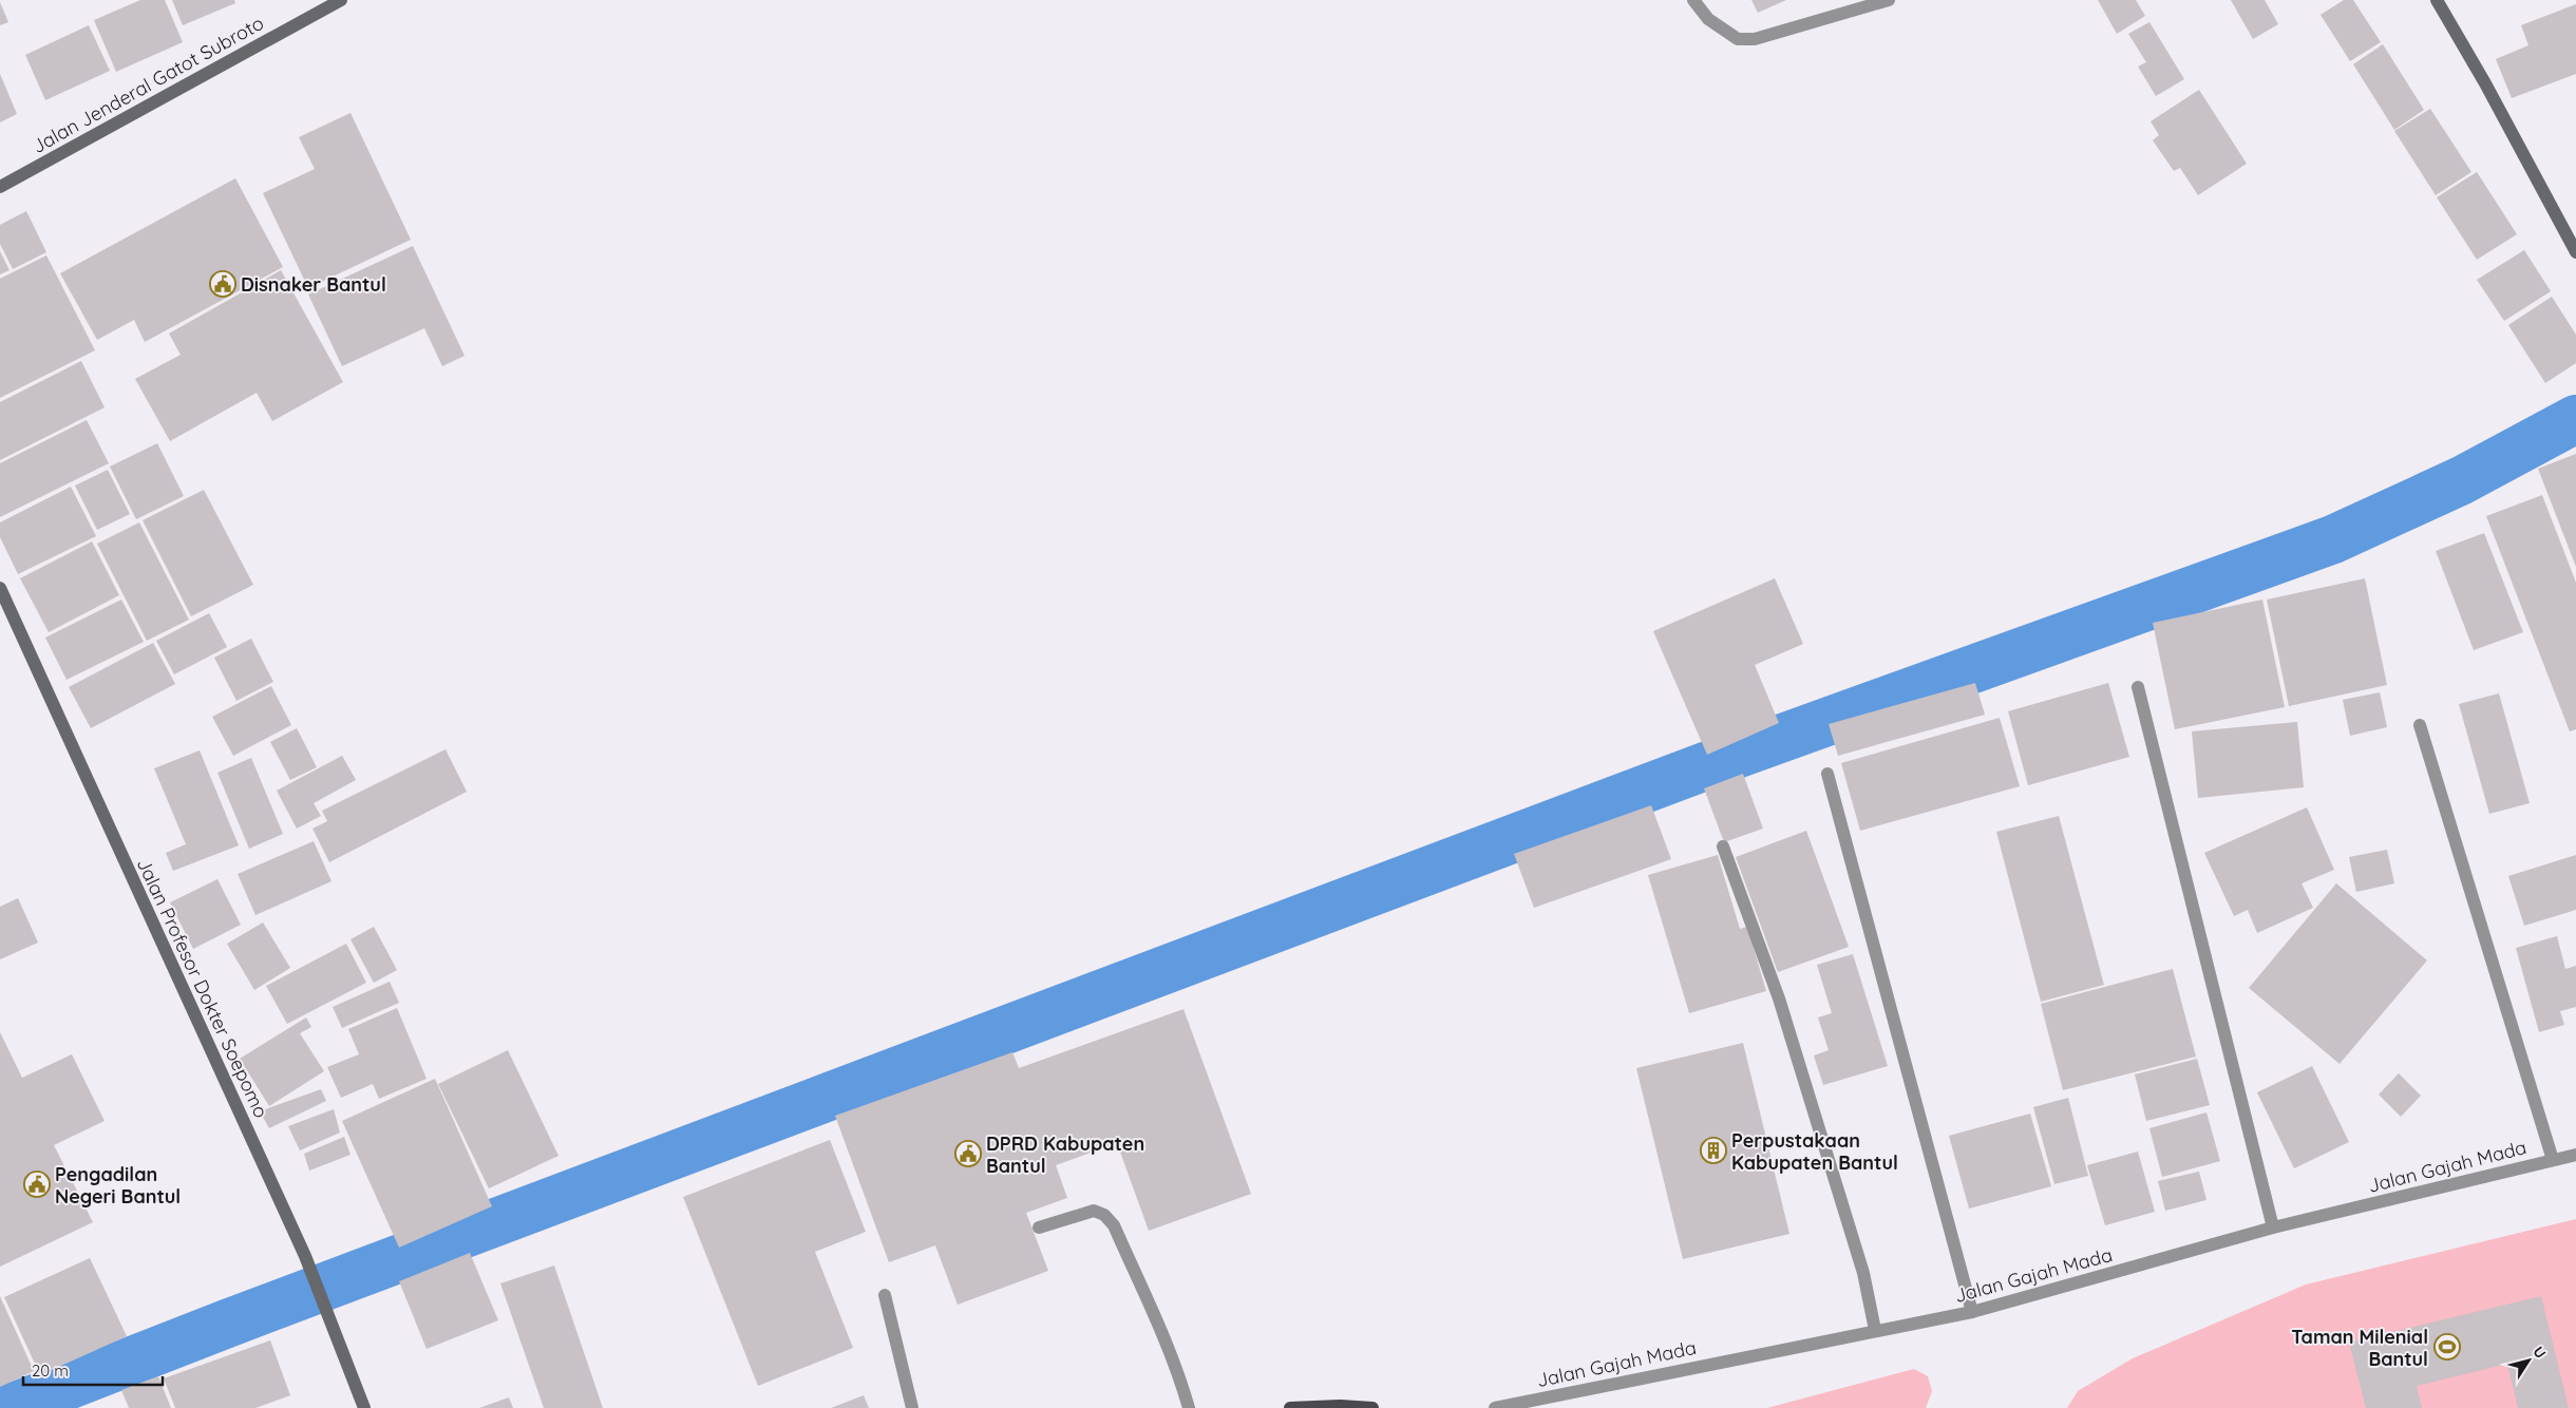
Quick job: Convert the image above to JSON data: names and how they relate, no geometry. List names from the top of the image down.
{
  "streets": {
    "main road": ["Jalan Jenderal Gatot Subroto", "Jalan Profesor Dokter Soepomo"],
    "street": ["Jalan Gajah Mada"]
  },
  "places": {
    "public building": ["Disnaker Bantul", "DPRD Kabupaten Bantul", "Pengadilan Negeri Bantul"],
    "building": ["Perpustakaan Kabupaten Bantul"],
    "sports": ["Taman Milenial Bantul"]
  },
  "scale_bar": "20 m",
  "north": "top right"
}
